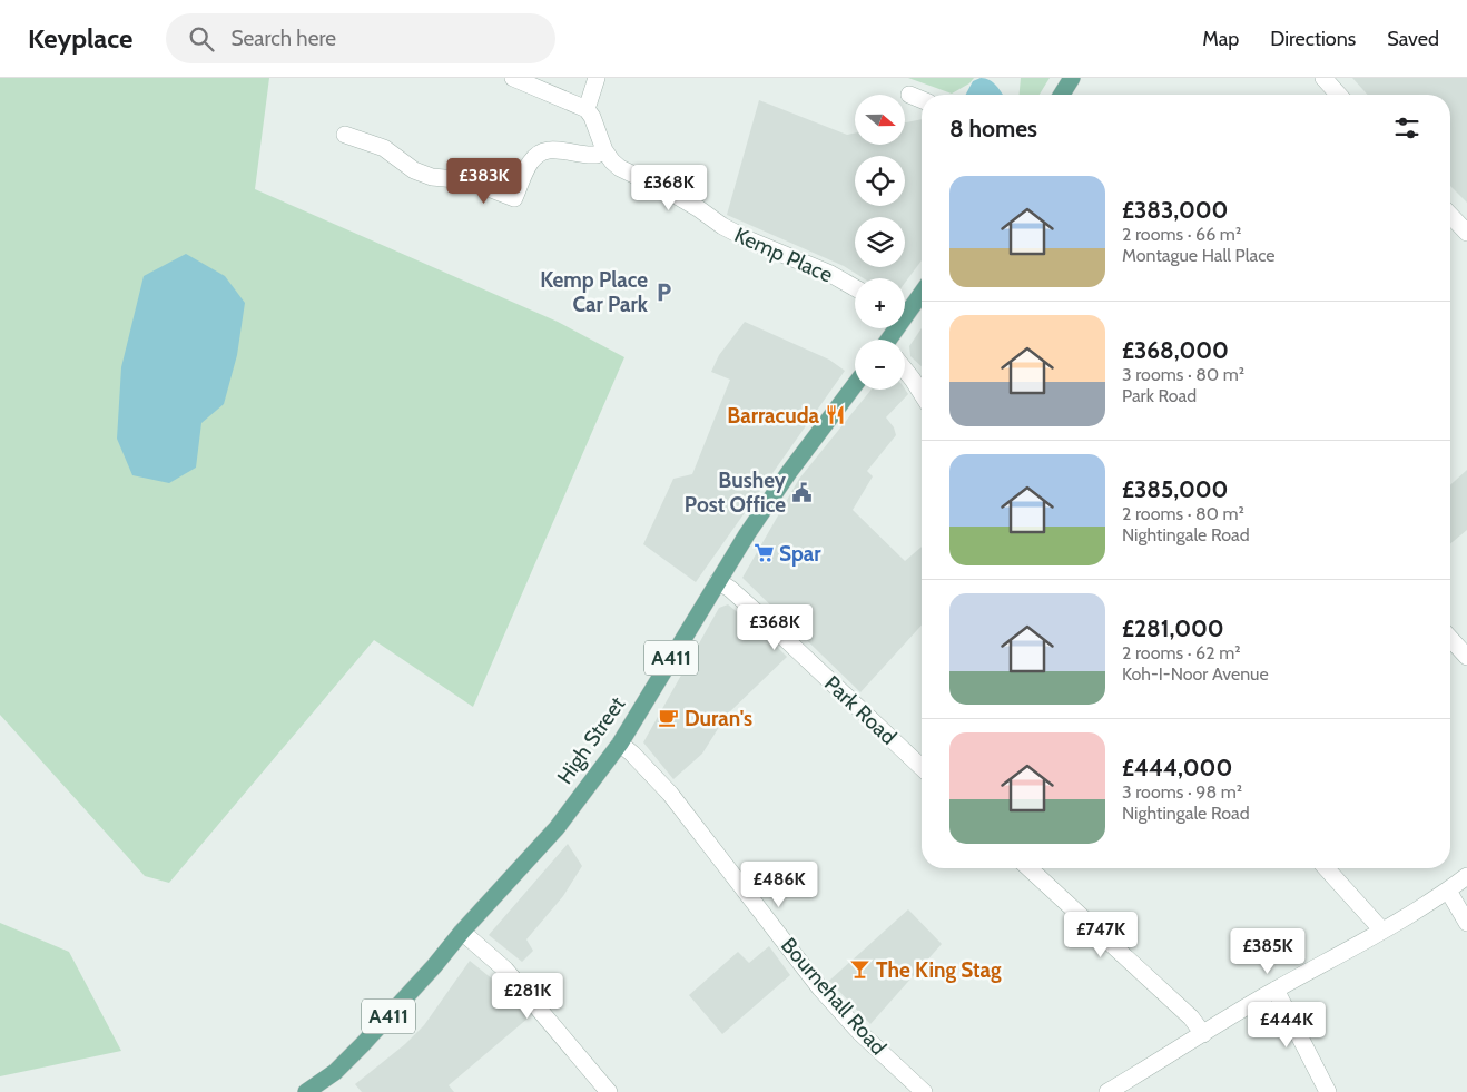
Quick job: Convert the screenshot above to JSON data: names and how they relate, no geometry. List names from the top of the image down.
{
  "streets": {
    "main road": ["A411", "High Street"],
    "street": ["Kemp Place", "Park Road", "Bournehall Road"]
  },
  "crossings": [
    ["Park Road", "High Street"],
    ["High Street", "Bournehall Road"]
  ],
  "places": {
    "parking": ["Kemp Place Car Park"],
    "restaurant": ["Barracuda"],
    "public building": ["Bushey Post Office"],
    "supermarket": ["Spar"],
    "cafe": ["Duran's"],
    "bar": ["The King Stag"]
  },
  "north": "right",
  "page": {
    "header": "Keyplace",
    "search": "Search here",
    "nav": ["Map", "Directions", "Saved"],
    "map_buttons": ["+", "−"],
    "heading": "8 homes",
    "price": [
      "£383K",
      "£368K",
      "£368K",
      "£486K",
      "£747K",
      "£385K",
      "£281K",
      "£444K"
    ],
    "list": [
      {
        "name": "£383,000",
        "note": "2 rooms · 66 m² · Montague Hall Place"
      },
      {
        "name": "£368,000",
        "note": "3 rooms · 80 m² · Park Road"
      },
      {
        "name": "£385,000",
        "note": "2 rooms · 80 m² · Nightingale Road"
      },
      {
        "name": "£281,000",
        "note": "2 rooms · 62 m² · Koh-I-Noor Avenue"
      },
      {
        "name": "£444,000",
        "note": "3 rooms · 98 m² · Nightingale Road"
      }
    ]
  }
}
